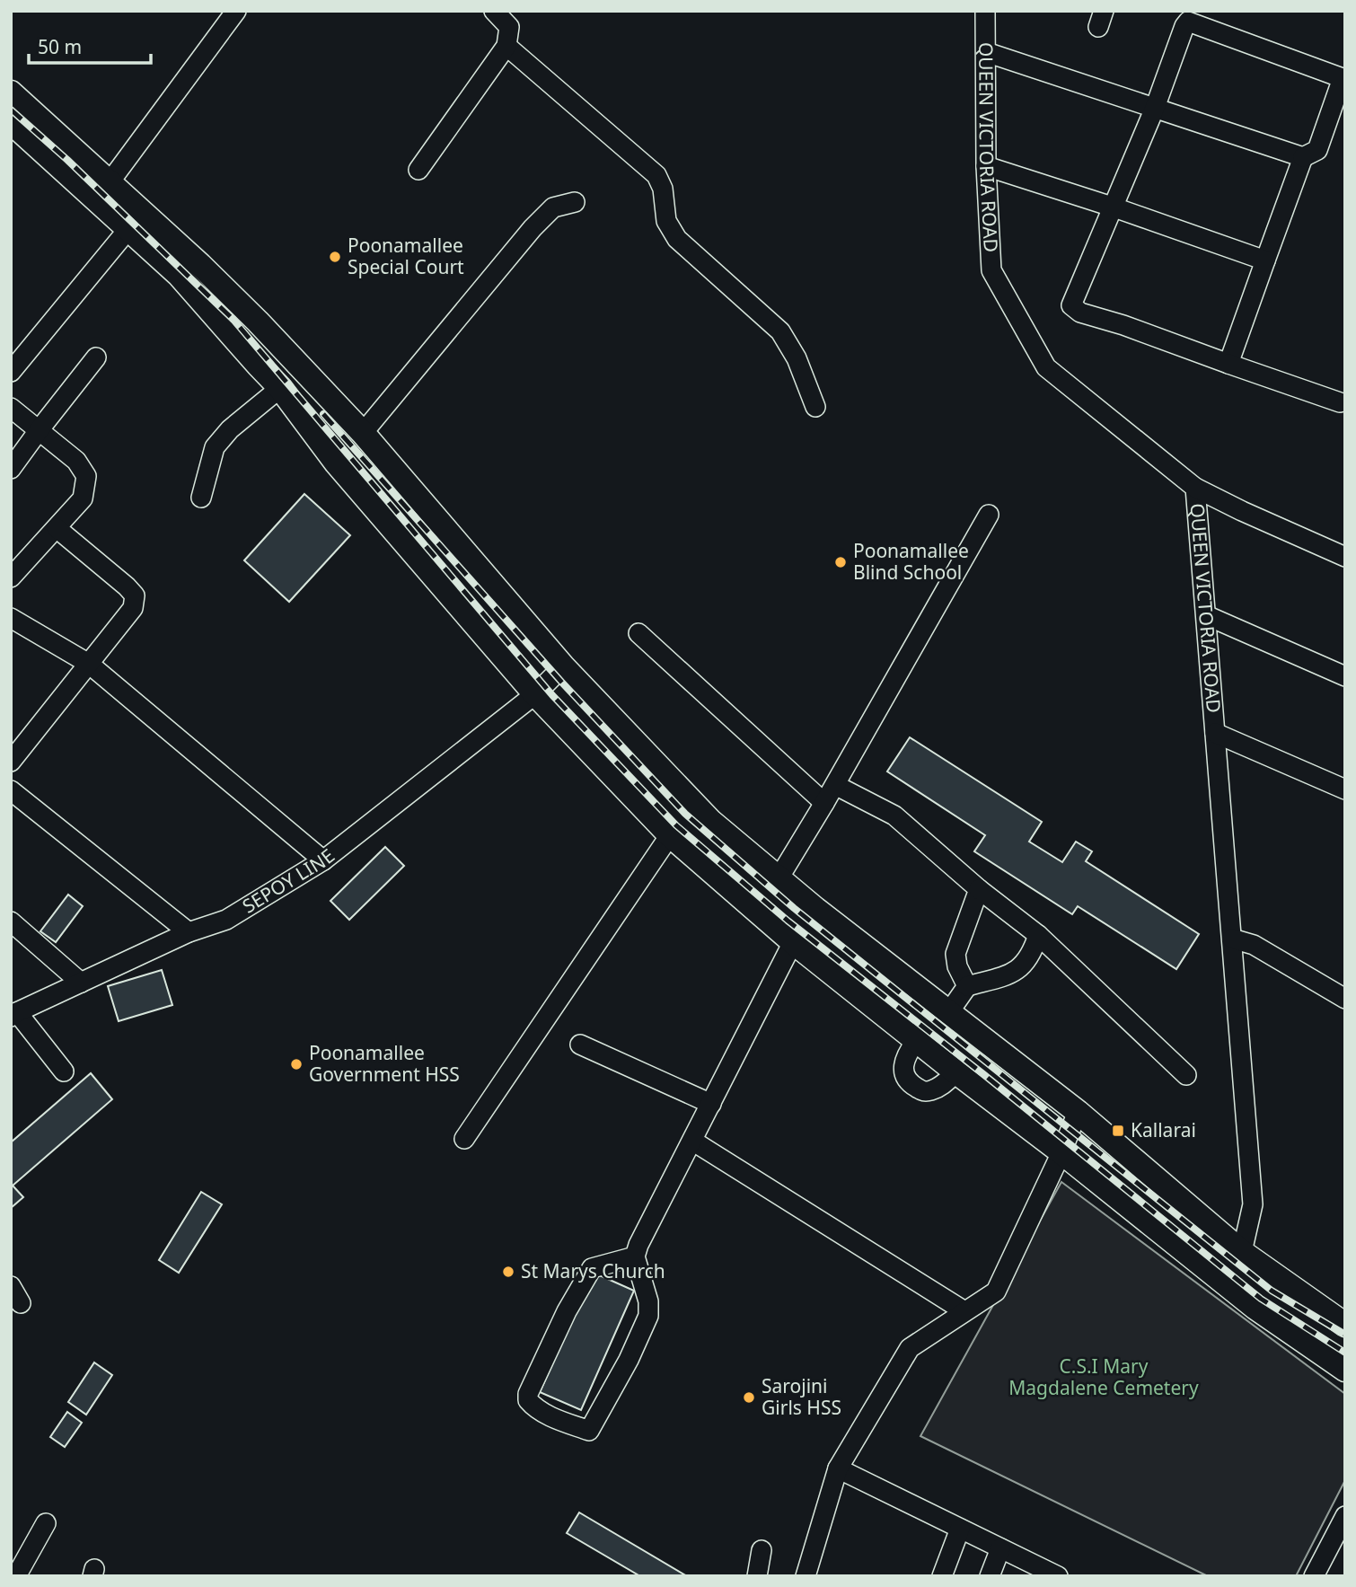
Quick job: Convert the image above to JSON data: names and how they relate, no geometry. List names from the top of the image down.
{
  "streets": {
    "street": ["QUEEN VICTORIA ROAD", "SEPOY LINE"]
  },
  "parks": ["C.S.I Mary Magdalene Cemetery"],
  "places": {
    "other": [
      "Poonamallee Special Court",
      "Poonamallee Blind School",
      "Poonamallee Government HSS",
      "St Marys Church",
      "Sarojini Girls HSS"
    ],
    "transit": ["Kallarai"]
  },
  "scale_bar": "50 m"
}
